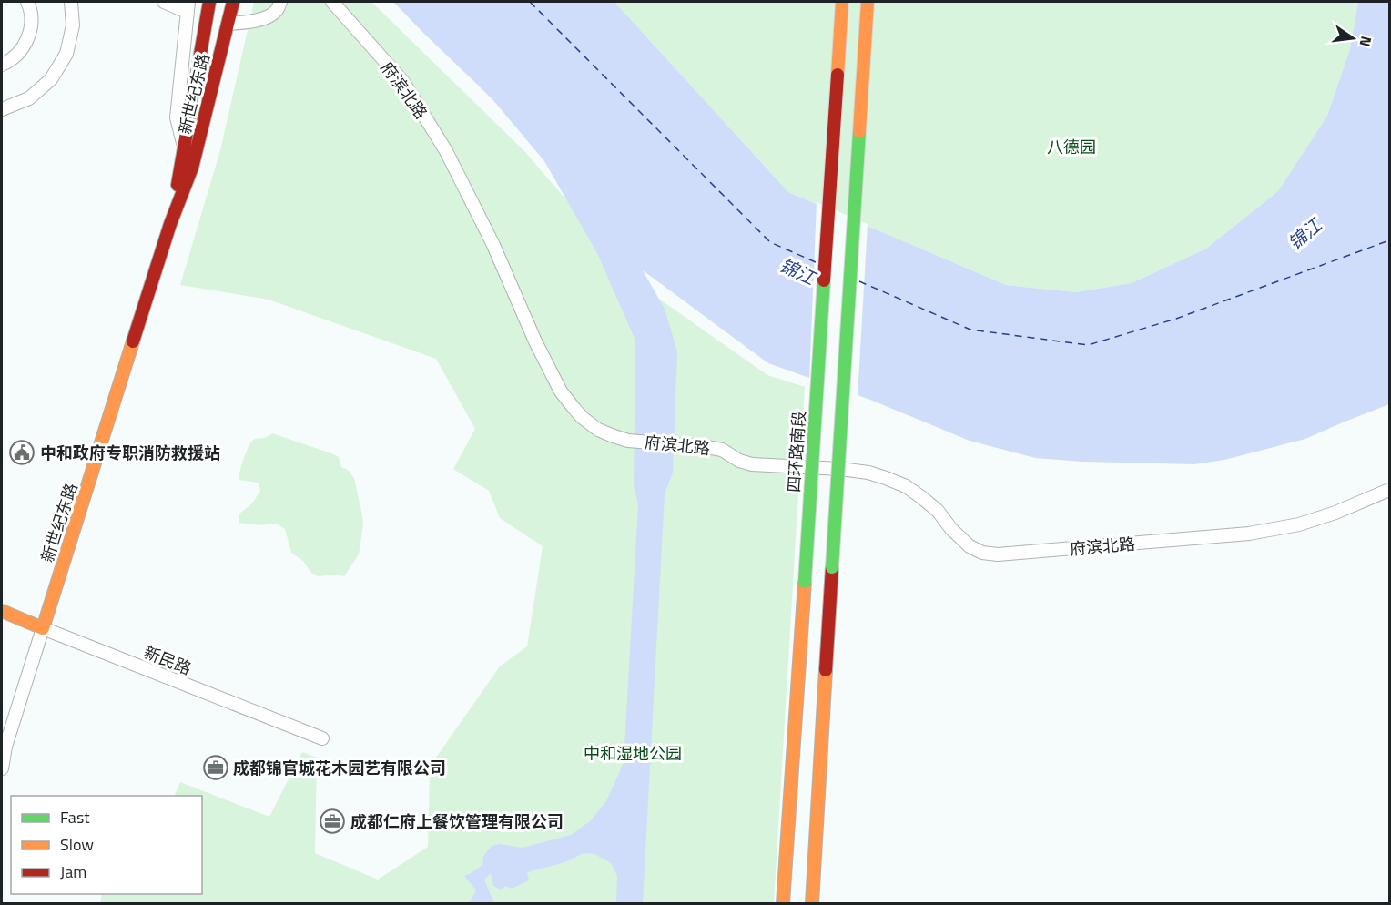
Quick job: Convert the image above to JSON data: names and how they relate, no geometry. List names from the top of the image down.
{
  "streets": {
    "main road": ["新世纪东路", "四环路南段", "新民路"],
    "street": ["府滨北路"]
  },
  "crossings": [
    ["新世纪东路", "新民路"]
  ],
  "water": ["锦江"],
  "parks": ["八德园", "中和湿地公园"],
  "places": {
    "public building": ["中和政府专职消防救援站"],
    "office": ["成都锦官城花木园艺有限公司", "成都仁府上餐饮管理有限公司"]
  },
  "legend": ["Fast", "Slow", "Jam"],
  "north": "right"
}
